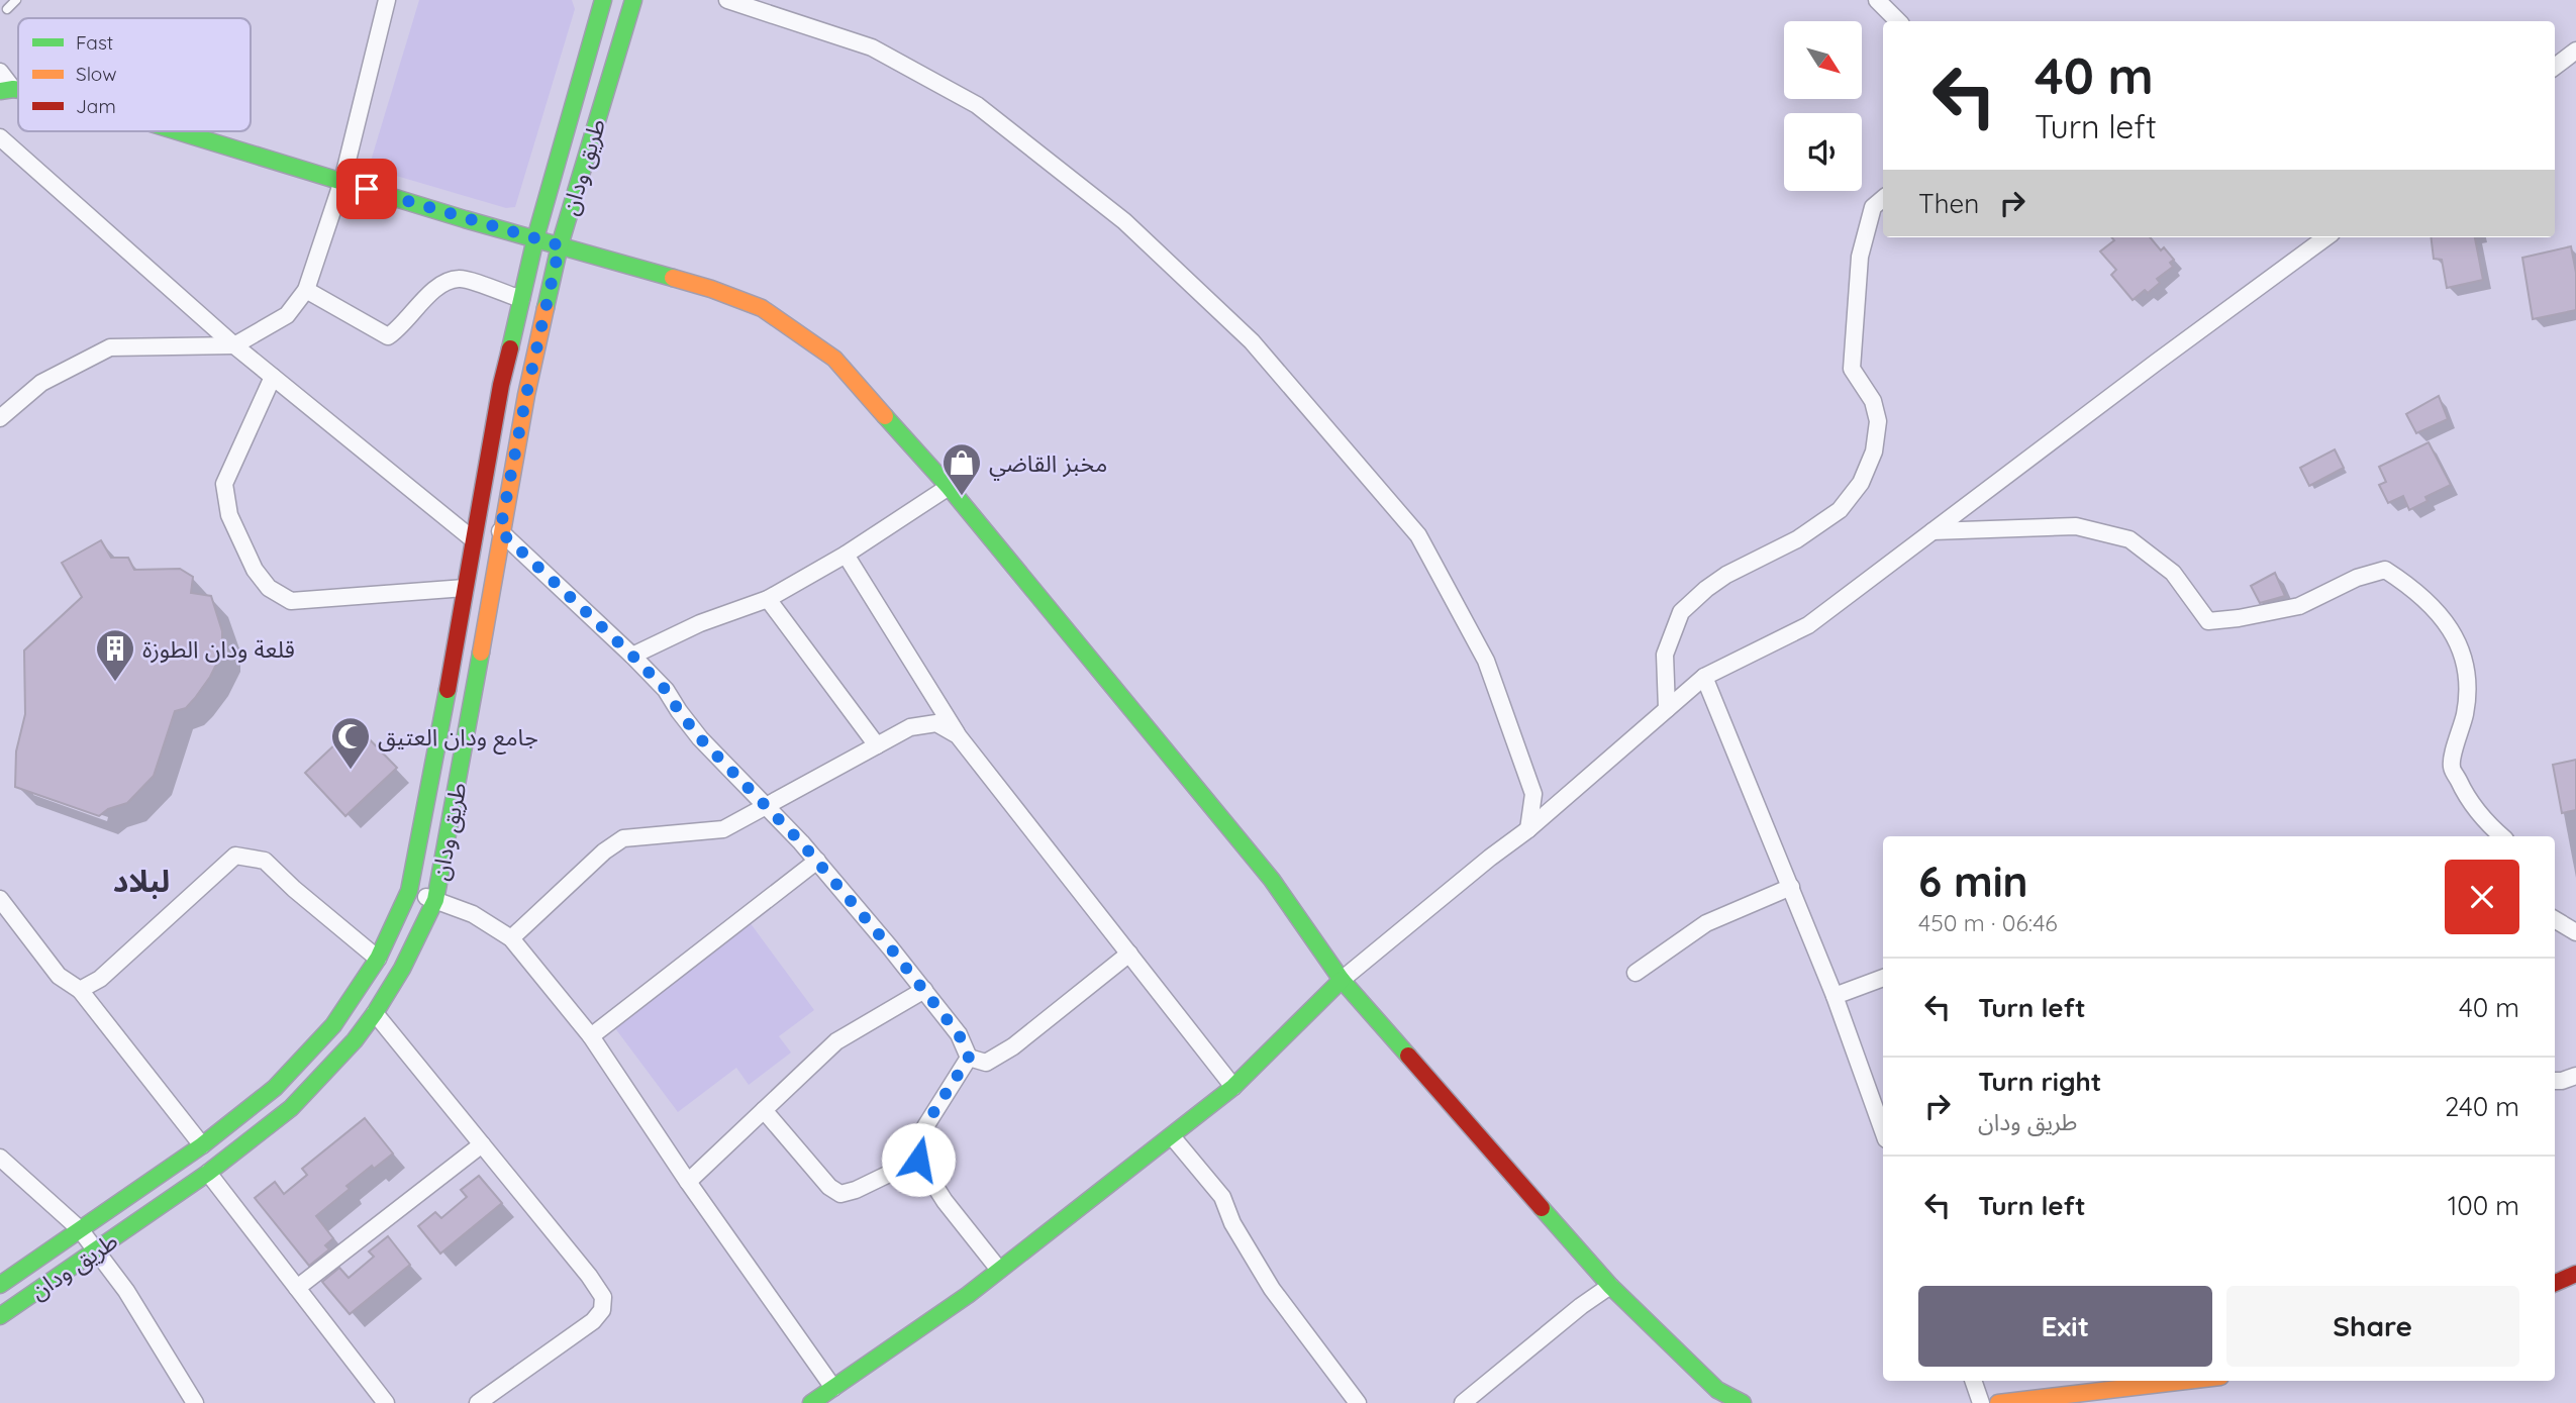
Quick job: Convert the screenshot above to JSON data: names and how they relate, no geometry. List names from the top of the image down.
{
  "streets": {
    "street": ["طريق ودان"]
  },
  "districts": ["لبلاد"],
  "places": {
    "shop": ["مخبز القاضي"],
    "building": ["قلعة ودان الطوزة"],
    "mosque": ["جامع ودان العتيق"]
  },
  "legend": ["Fast", "Slow", "Jam"],
  "north": "bottom right",
  "page": {
    "turn": ["40 m", "Turn left"],
    "then": "Then",
    "heading": ["6 min", "450 m · 06:46"],
    "list": [
      {
        "name": "Turn left",
        "value": "40 m"
      },
      {
        "name": "Turn right",
        "note": "طريق ودان",
        "value": "240 m"
      },
      {
        "name": "Turn left",
        "value": "100 m"
      }
    ],
    "buttons": ["Exit", "Share"]
  }
}
